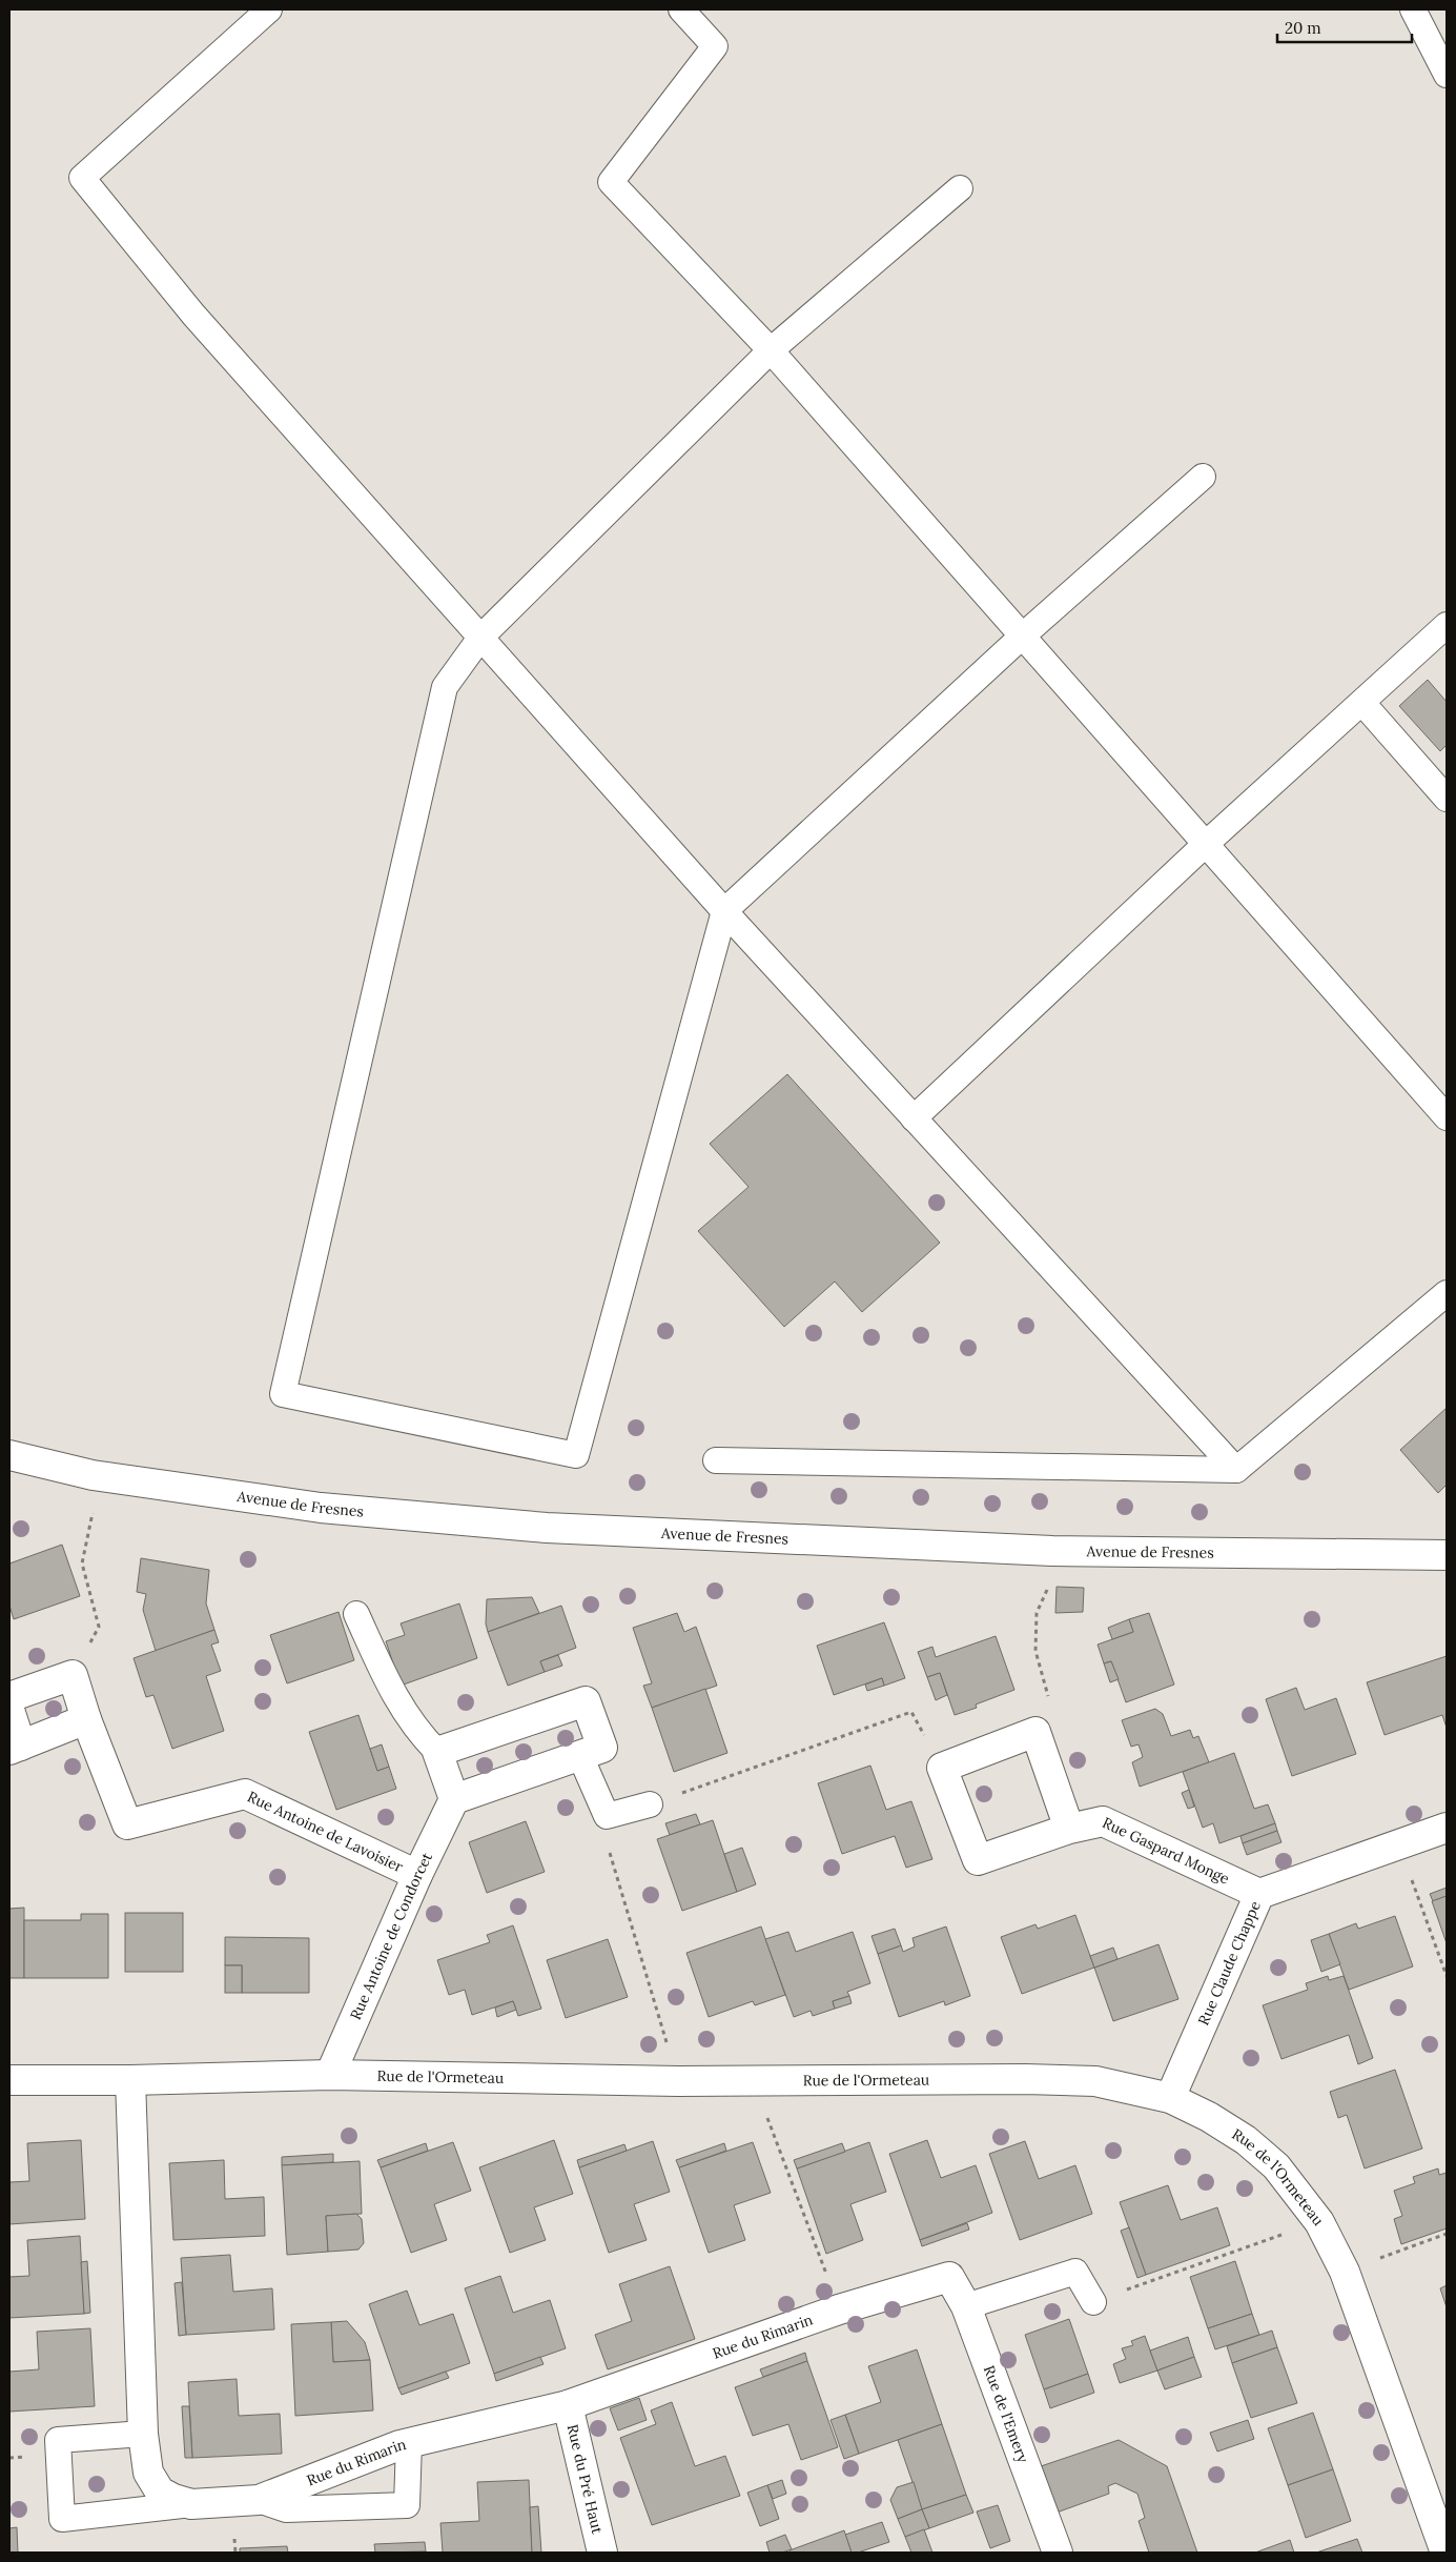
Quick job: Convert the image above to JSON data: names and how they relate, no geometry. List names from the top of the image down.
{
  "streets": {
    "street": [
      "Avenue de Fresnes",
      "Rue Antoine de Lavoisier",
      "Rue Gaspard Monge",
      "Rue Antoine de Condorcet",
      "Rue Claude Chappe",
      "Rue de l'Ormeteau",
      "Rue du Rimarin",
      "Rue de l'Emery",
      "Rue du Pré Haut"
    ]
  },
  "crossings": [
    ["Rue Antoine de Lavoisier", "Rue Antoine de Condorcet"],
    ["Rue Gaspard Monge", "Rue Claude Chappe"],
    ["Rue Antoine de Condorcet", "Rue de l'Ormeteau"],
    ["Rue Claude Chappe", "Rue de l'Ormeteau"],
    ["Rue de l'Ormeteau", "Rue du Rimarin"],
    ["Rue du Rimarin", "Rue de l'Emery"],
    ["Rue du Rimarin", "Rue du Pré Haut"]
  ],
  "scale_bar": "20 m"
}
